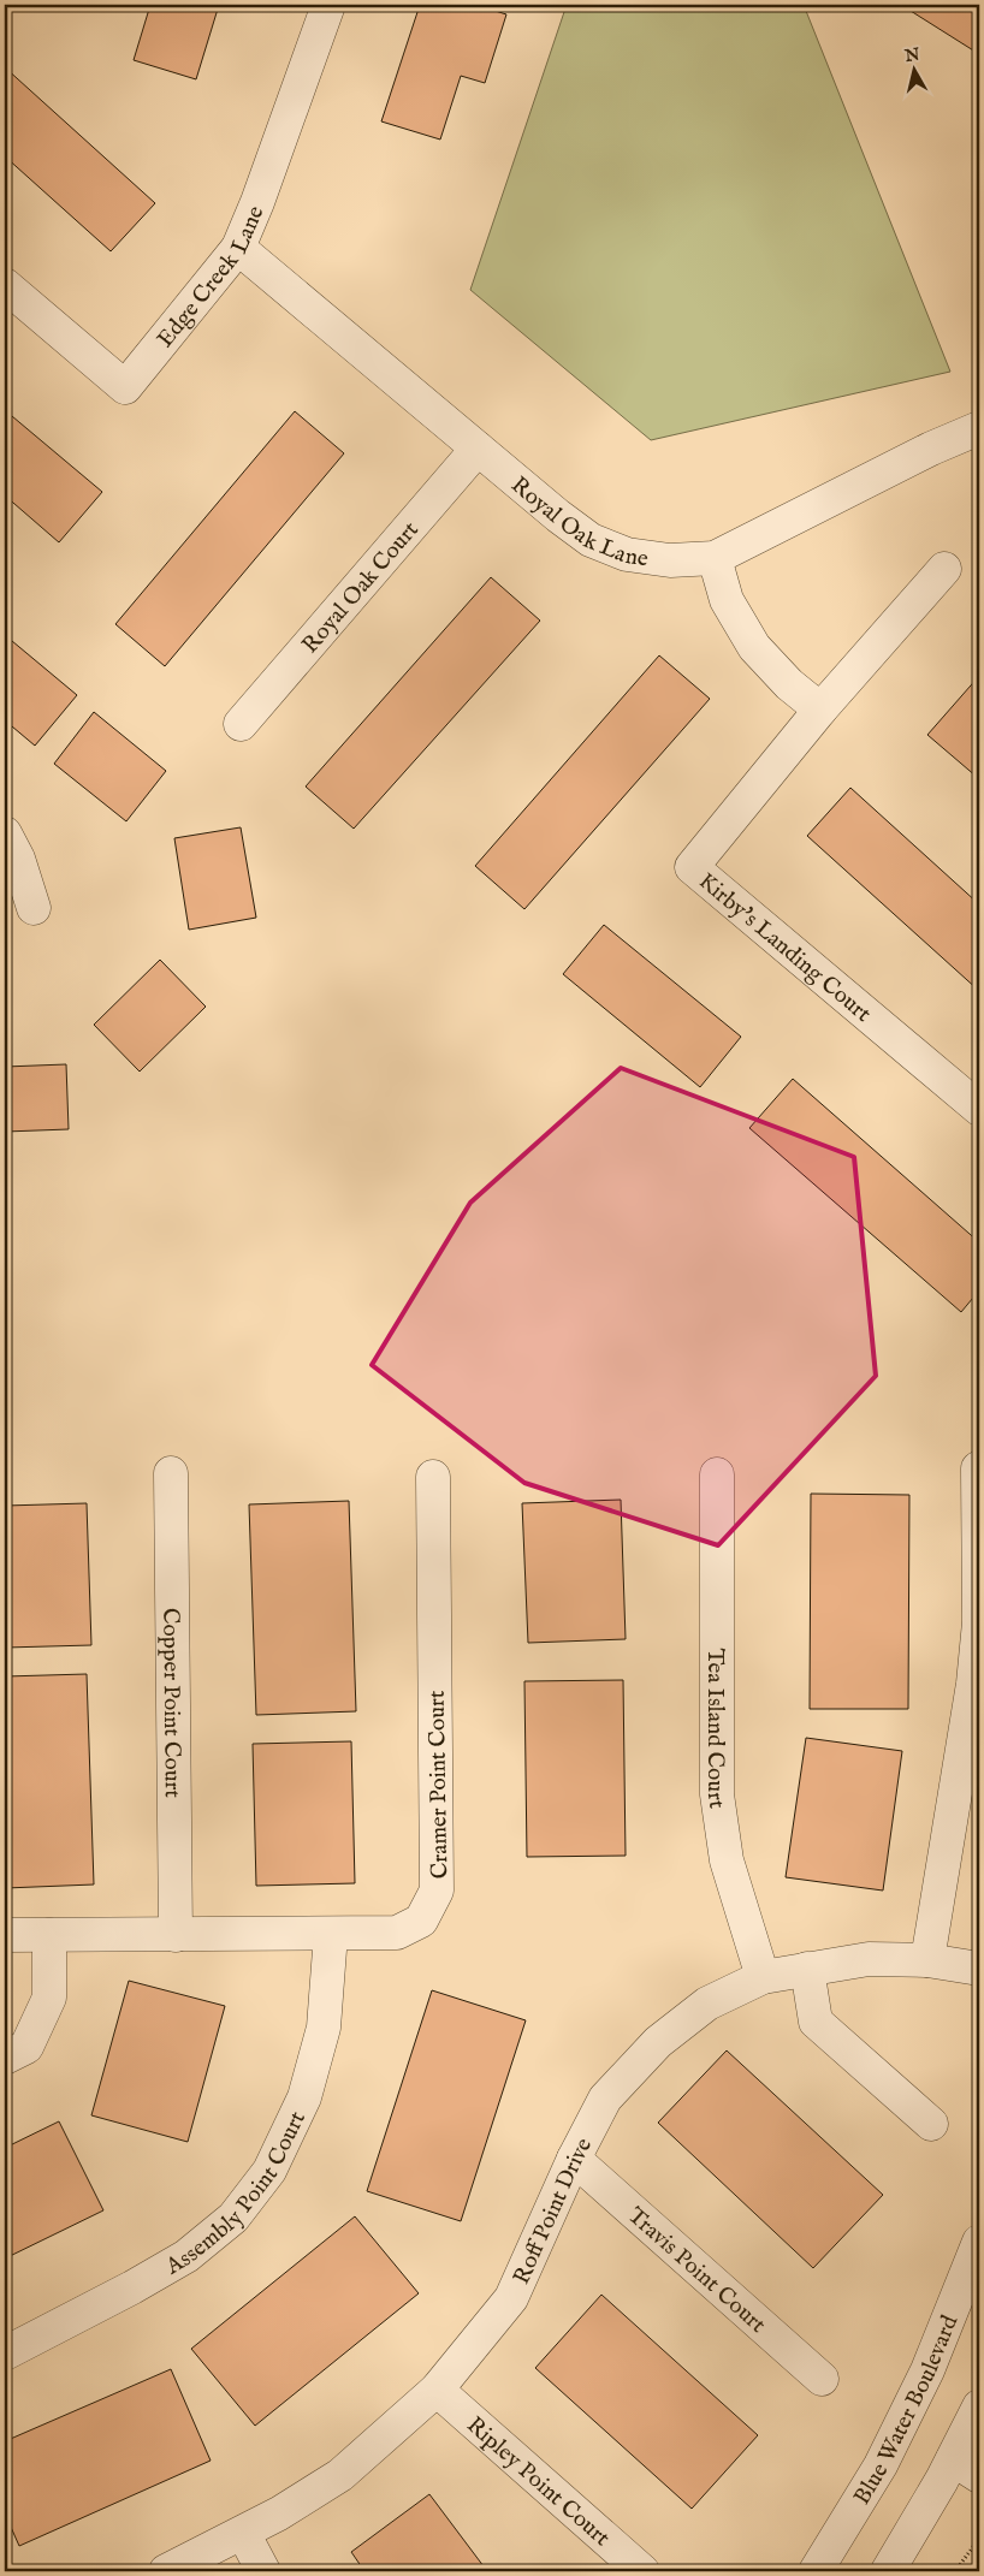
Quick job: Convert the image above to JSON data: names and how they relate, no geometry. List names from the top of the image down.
{
  "streets": {
    "street": [
      "Edge Creek Lane",
      "Royal Oak Lane",
      "Royal Oak Court",
      "Kirby's Landing Court",
      "Copper Point Court",
      "Tea Island Court",
      "Cramer Point Court",
      "Assembly Point Court",
      "Roff Point Drive",
      "Travis Point Court",
      "Blue Water Boulevard",
      "Ripley Point Court"
    ]
  },
  "crossings": [
    ["Edge Creek Lane", "Royal Oak Lane"],
    ["Royal Oak Lane", "Royal Oak Court"],
    ["Copper Point Court", "Cramer Point Court"],
    ["Tea Island Court", "Roff Point Drive"],
    ["Cramer Point Court", "Assembly Point Court"],
    ["Roff Point Drive", "Travis Point Court"],
    ["Roff Point Drive", "Ripley Point Court"]
  ],
  "north": "top"
}
